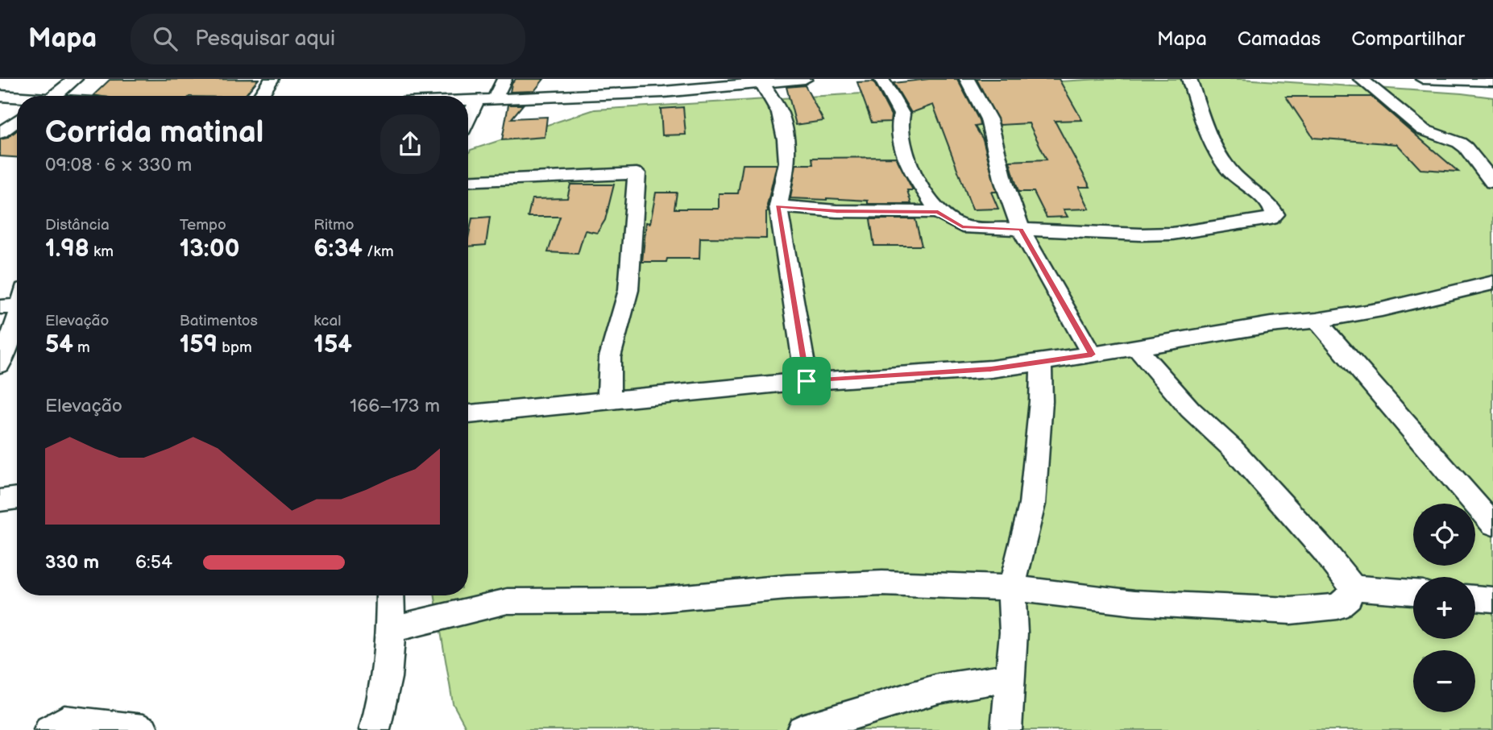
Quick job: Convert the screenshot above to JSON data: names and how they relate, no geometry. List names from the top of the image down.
{
  "page": {
    "header": "Mapa",
    "search": "Pesquisar aqui",
    "nav": ["Mapa", "Camadas", "Compartilhar"],
    "heading": ["Corrida matinal", "09:08 · 6 × 330 m"],
    "stats": [
      ["Distância", "1.98 km"],
      ["Tempo", "13:00"],
      ["Ritmo", "6:34 /km"],
      ["Elevação", "54 m"],
      ["Batimentos", "159 bpm"],
      ["kcal", "154"]
    ],
    "chart": ["Elevação", "166–173 m"],
    "map_buttons": ["+", "−"],
    "list": [
      {
        "name": "330 m",
        "note": "6:54"
      }
    ]
  }
}
